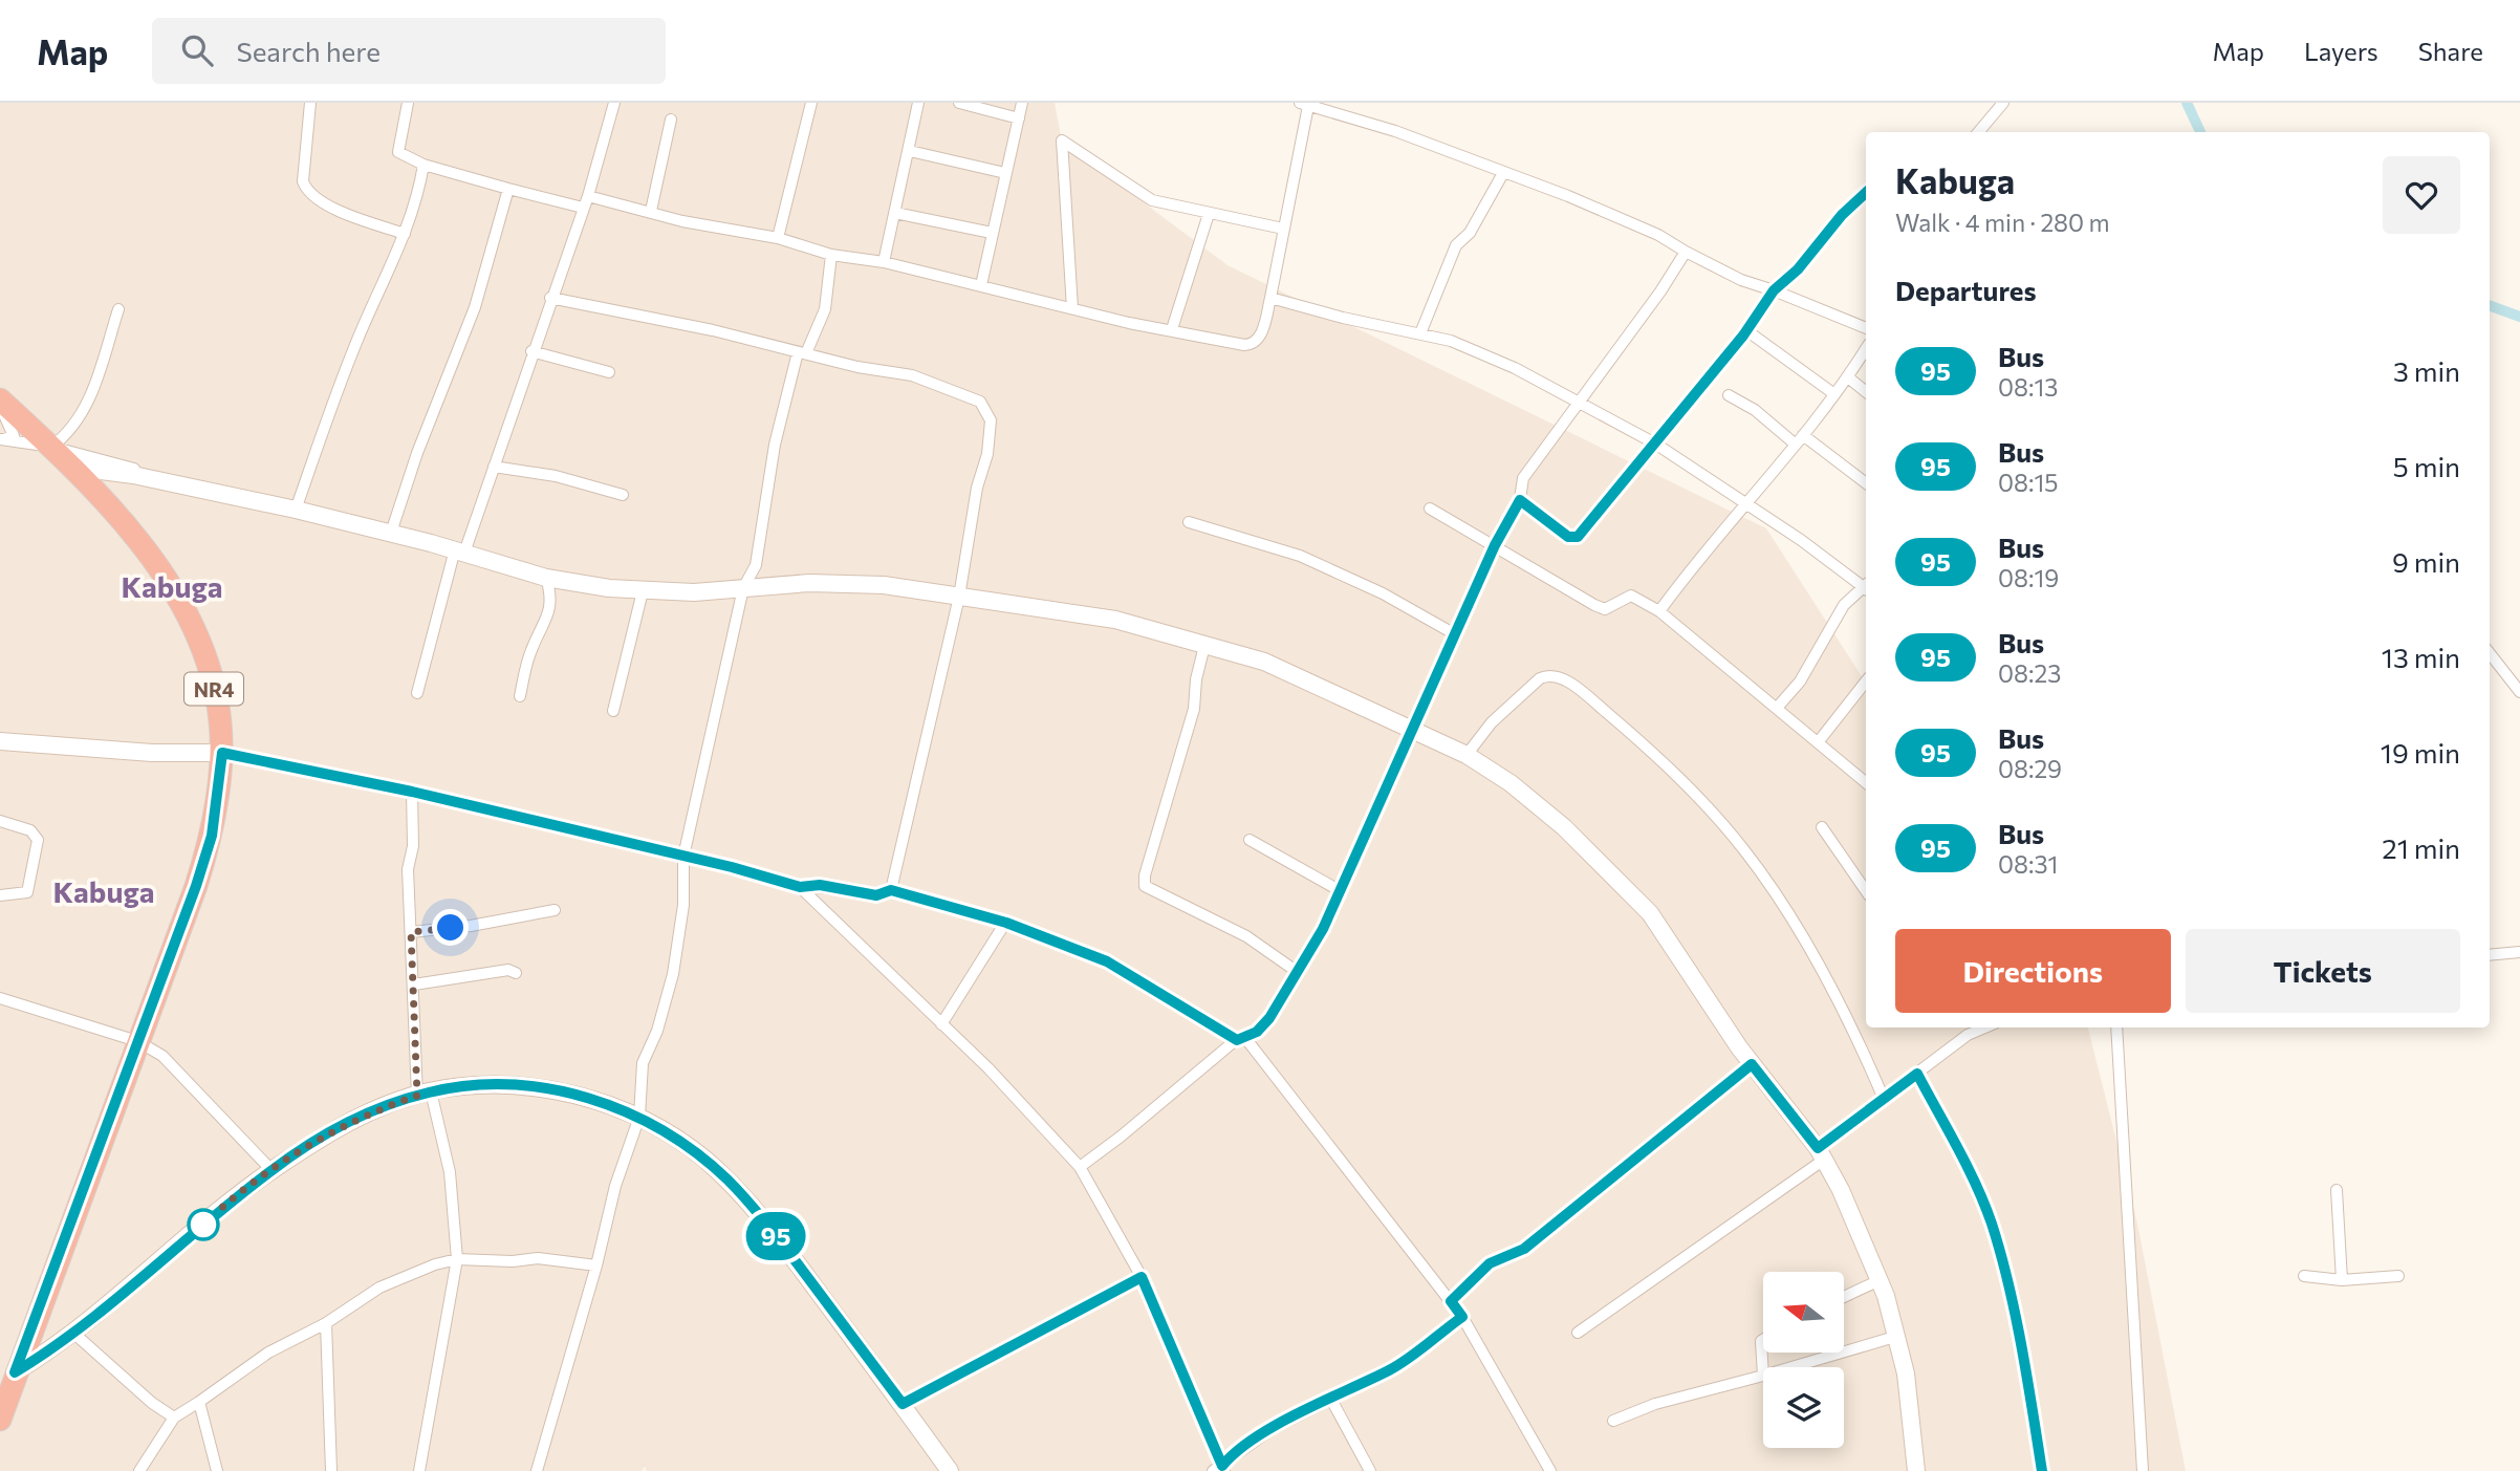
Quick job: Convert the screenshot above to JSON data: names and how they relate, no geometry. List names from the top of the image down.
{
  "streets": {
    "highway": ["NR4"]
  },
  "districts": ["Kabuga", "Kabuga"],
  "lines": ["bus line 95"],
  "north": "left",
  "page": {
    "header": "Map",
    "search": "Search here",
    "nav": ["Map", "Layers", "Share"],
    "on_map": "95",
    "heading": [
      ["Kabuga", "Walk · 4 min · 280 m"],
      "Departures"
    ],
    "list": [
      {
        "mark": "95",
        "name": "Bus",
        "note": "08:13",
        "value": "3 min"
      },
      {
        "mark": "95",
        "name": "Bus",
        "note": "08:15",
        "value": "5 min"
      },
      {
        "mark": "95",
        "name": "Bus",
        "note": "08:19",
        "value": "9 min"
      },
      {
        "mark": "95",
        "name": "Bus",
        "note": "08:23",
        "value": "13 min"
      },
      {
        "mark": "95",
        "name": "Bus",
        "note": "08:29",
        "value": "19 min"
      },
      {
        "mark": "95",
        "name": "Bus",
        "note": "08:31",
        "value": "21 min"
      }
    ],
    "buttons": ["Directions", "Tickets"]
  }
}
